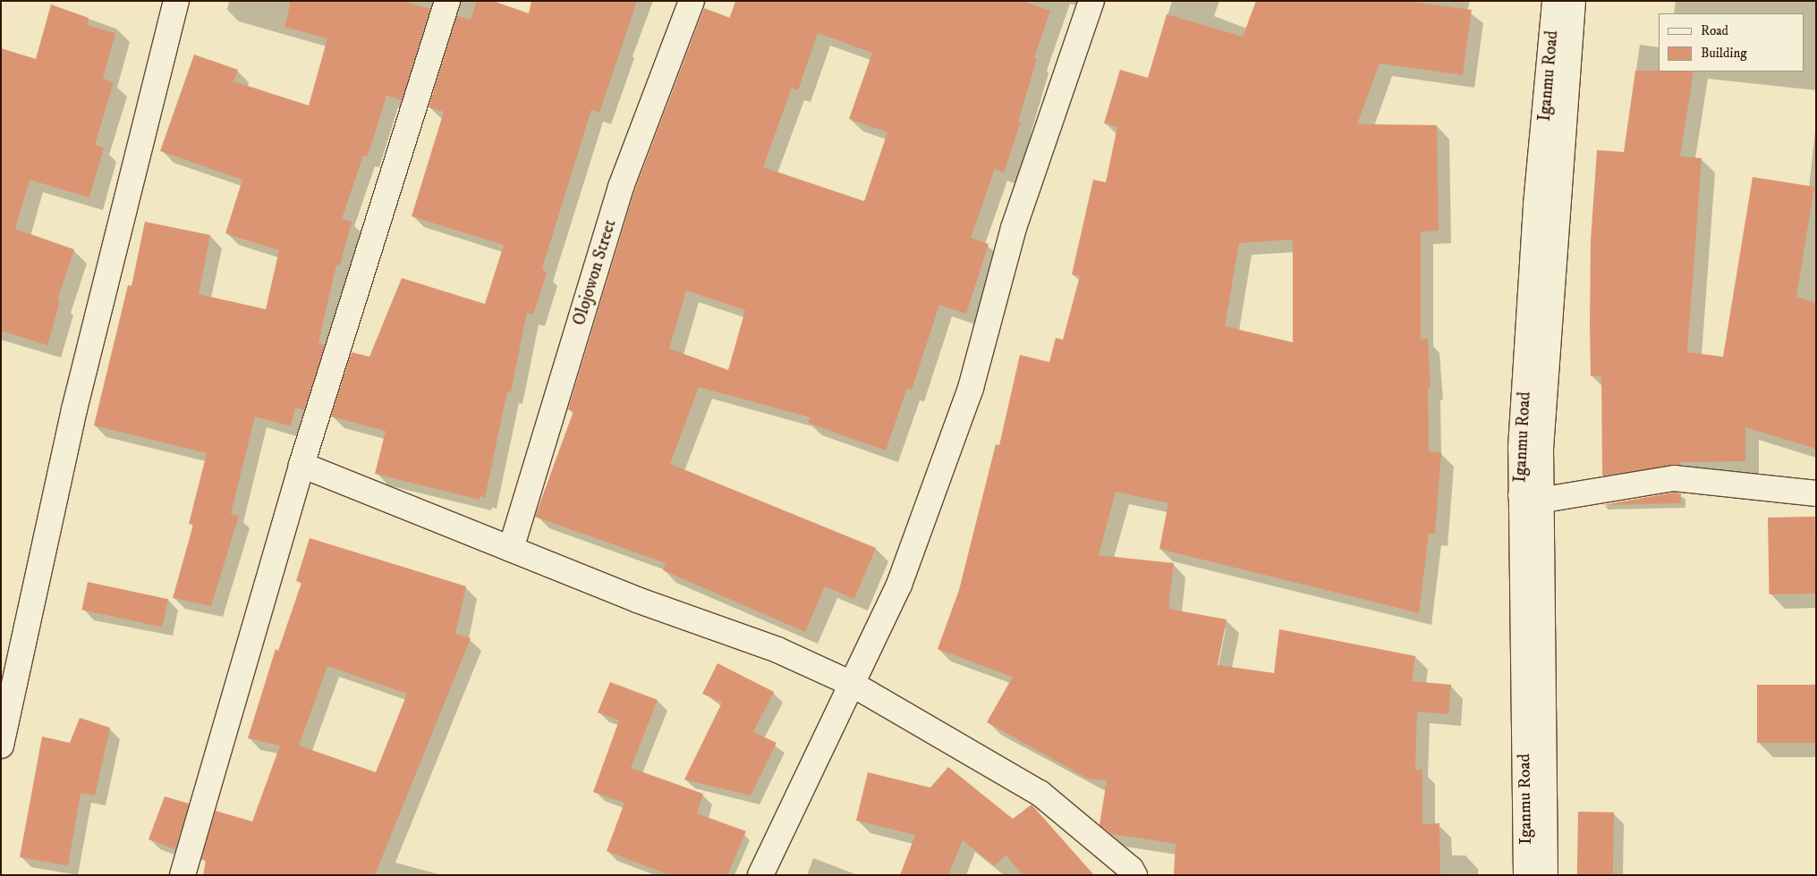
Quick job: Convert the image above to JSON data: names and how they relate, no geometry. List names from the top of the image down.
{
  "streets": {
    "street": ["Iganmu Road", "Olojowon Street"]
  },
  "legend": ["Road", "Building"]
}
